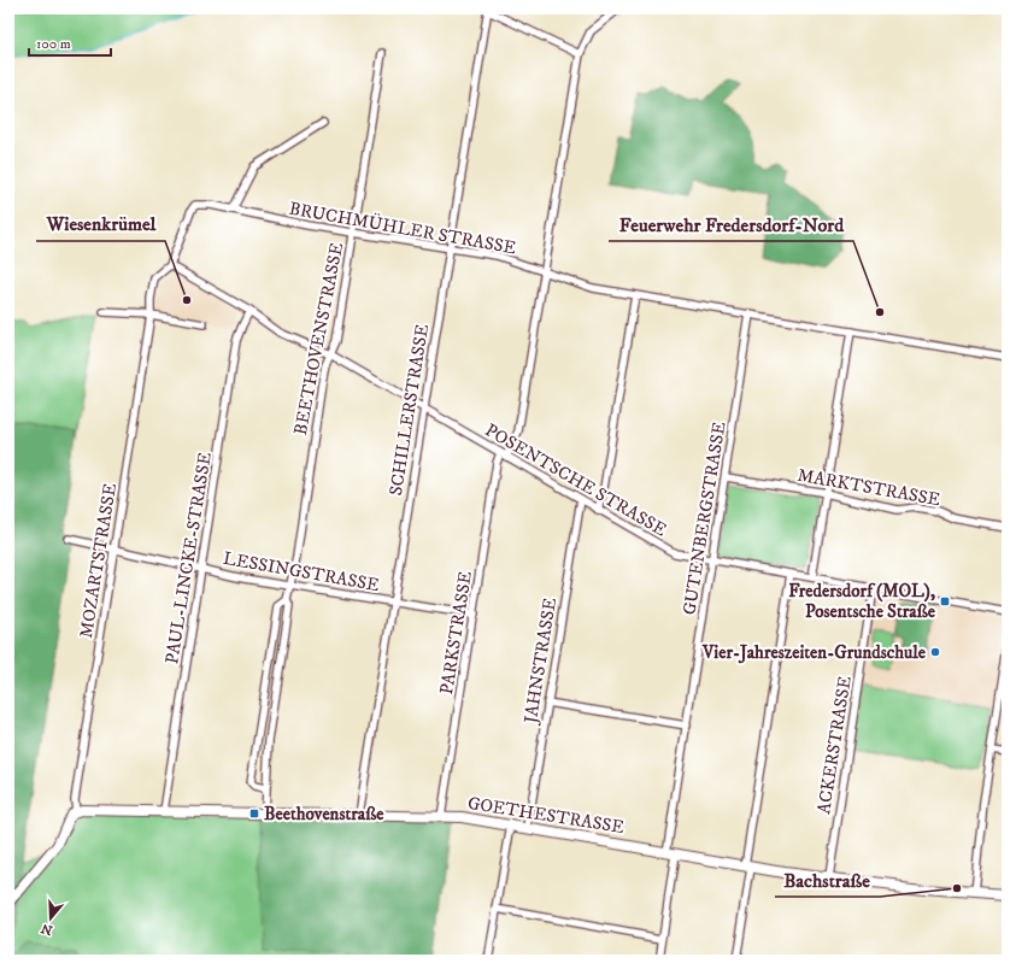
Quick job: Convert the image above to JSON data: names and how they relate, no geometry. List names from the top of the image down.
{
  "streets": {
    "street": [
      "BRUCHMÜHLER STRASSE",
      "BEETHOVENSTRASSE",
      "SCHILLERSTRASSE",
      "POSENTSCHE STRASSE",
      "MARKTSTRASSE",
      "GUTENBERGSTRASSE",
      "PAUL-LINCKE-STRASSE",
      "MOZARTSTRASSE",
      "LESSINGSTRASSE",
      "PARKSTRASSE",
      "JAHNSTRASSE",
      "ACKERSTRASSE",
      "GOETHESTRASSE"
    ]
  },
  "crossings": [
    ["BRUCHMÜHLER STRASSE", "BEETHOVENSTRASSE"],
    ["BRUCHMÜHLER STRASSE", "SCHILLERSTRASSE"],
    ["BRUCHMÜHLER STRASSE", "POSENTSCHE STRASSE"],
    ["BRUCHMÜHLER STRASSE", "GUTENBERGSTRASSE"],
    ["BRUCHMÜHLER STRASSE", "MOZARTSTRASSE"],
    ["BRUCHMÜHLER STRASSE", "PARKSTRASSE"],
    ["BEETHOVENSTRASSE", "POSENTSCHE STRASSE"],
    ["BEETHOVENSTRASSE", "LESSINGSTRASSE"],
    ["BEETHOVENSTRASSE", "GOETHESTRASSE"],
    ["SCHILLERSTRASSE", "POSENTSCHE STRASSE"],
    ["SCHILLERSTRASSE", "LESSINGSTRASSE"],
    ["SCHILLERSTRASSE", "GOETHESTRASSE"],
    ["POSENTSCHE STRASSE", "GUTENBERGSTRASSE"],
    ["POSENTSCHE STRASSE", "PAUL-LINCKE-STRASSE"],
    ["POSENTSCHE STRASSE", "PARKSTRASSE"],
    ["POSENTSCHE STRASSE", "JAHNSTRASSE"],
    ["POSENTSCHE STRASSE", "ACKERSTRASSE"],
    ["MARKTSTRASSE", "GUTENBERGSTRASSE"],
    ["GUTENBERGSTRASSE", "GOETHESTRASSE"],
    ["PAUL-LINCKE-STRASSE", "LESSINGSTRASSE"],
    ["PAUL-LINCKE-STRASSE", "GOETHESTRASSE"],
    ["MOZARTSTRASSE", "LESSINGSTRASSE"],
    ["MOZARTSTRASSE", "GOETHESTRASSE"],
    ["LESSINGSTRASSE", "PARKSTRASSE"],
    ["PARKSTRASSE", "GOETHESTRASSE"],
    ["JAHNSTRASSE", "GOETHESTRASSE"],
    ["ACKERSTRASSE", "GOETHESTRASSE"]
  ],
  "places": {
    "other": [
      "Wiesenkrümel",
      "Feuerwehr Fredersdorf-Nord",
      "Vier-Jahreszeiten-Grundschule",
      "Bachstraße"
    ],
    "transit": ["Fredersdorf (MOL), Posentsche Straße", "Beethovenstraße"]
  },
  "scale_bar": "100 m",
  "north": "bottom"
}
